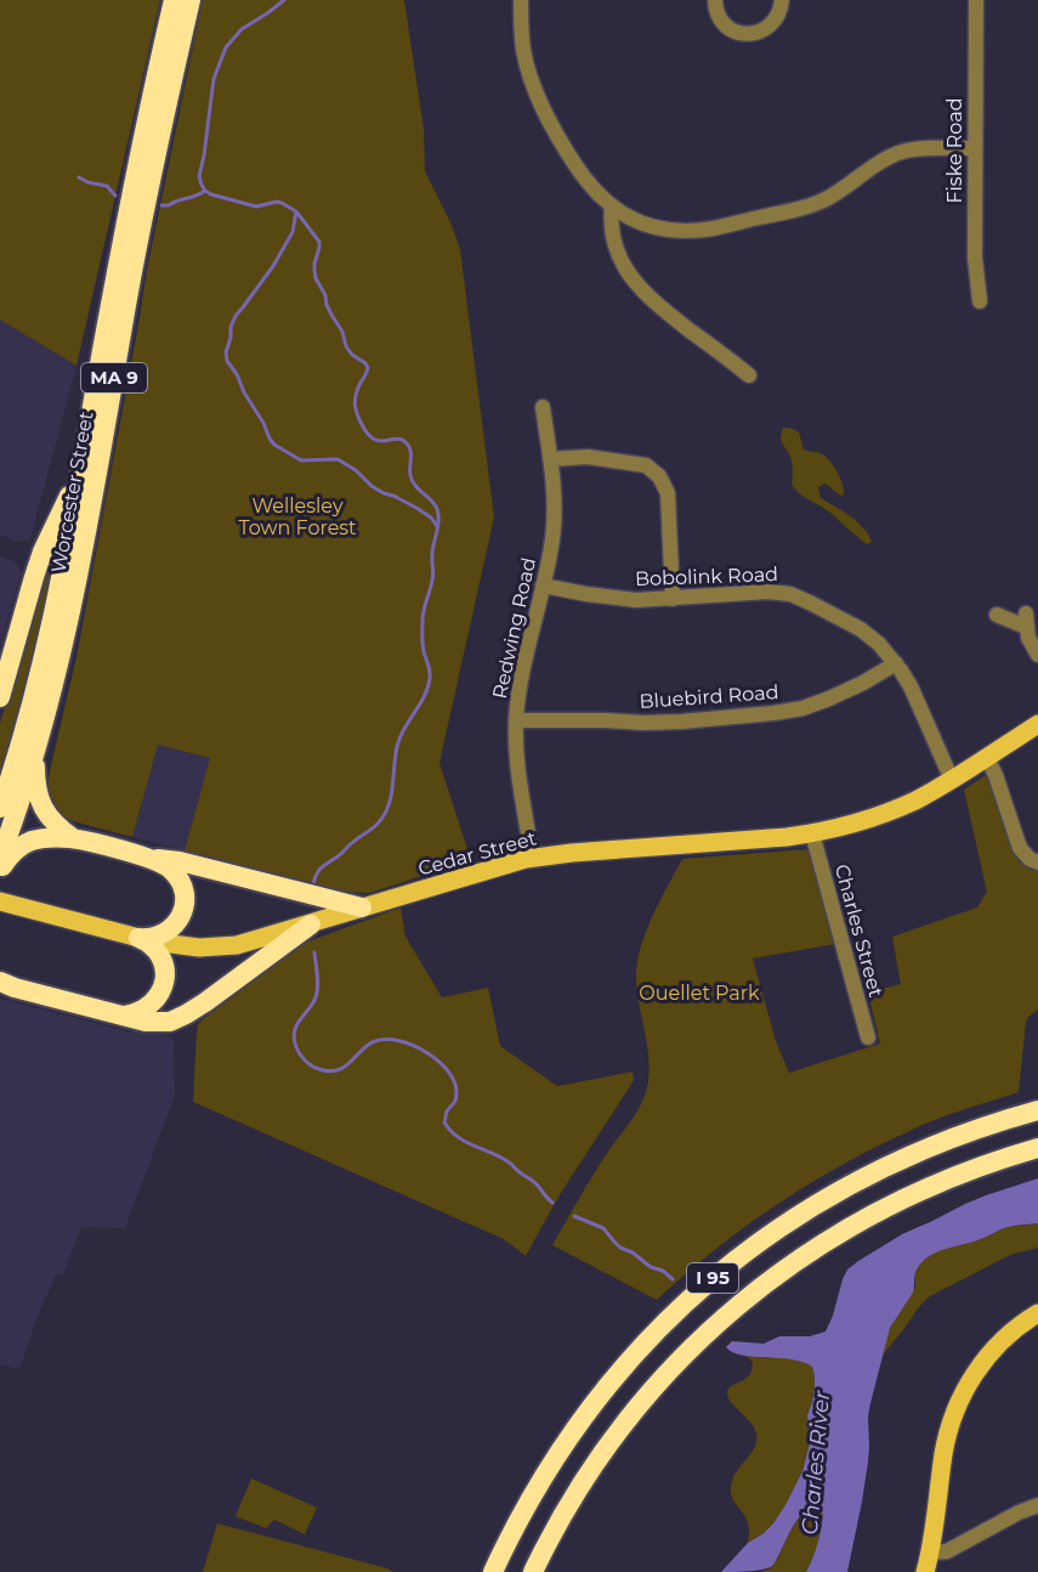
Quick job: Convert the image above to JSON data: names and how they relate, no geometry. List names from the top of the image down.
{
  "streets": {
    "highway": ["MA 9", "Worcester Street", "I 95"],
    "main road": ["Cedar Street"],
    "street": [
      "Fiske Road",
      "Bobolink Road",
      "Redwing Road",
      "Bluebird Road",
      "Charles Street"
    ]
  },
  "crossings": [
    ["Bobolink Road", "Redwing Road"],
    ["Bobolink Road", "Bluebird Road"],
    ["Bobolink Road", "Cedar Street"],
    ["Redwing Road", "Bluebird Road"],
    ["Redwing Road", "Cedar Street"],
    ["Cedar Street", "Charles Street"]
  ],
  "water": ["Charles River"],
  "parks": ["Wellesley Town Forest", "Ouellet Park"]
}
